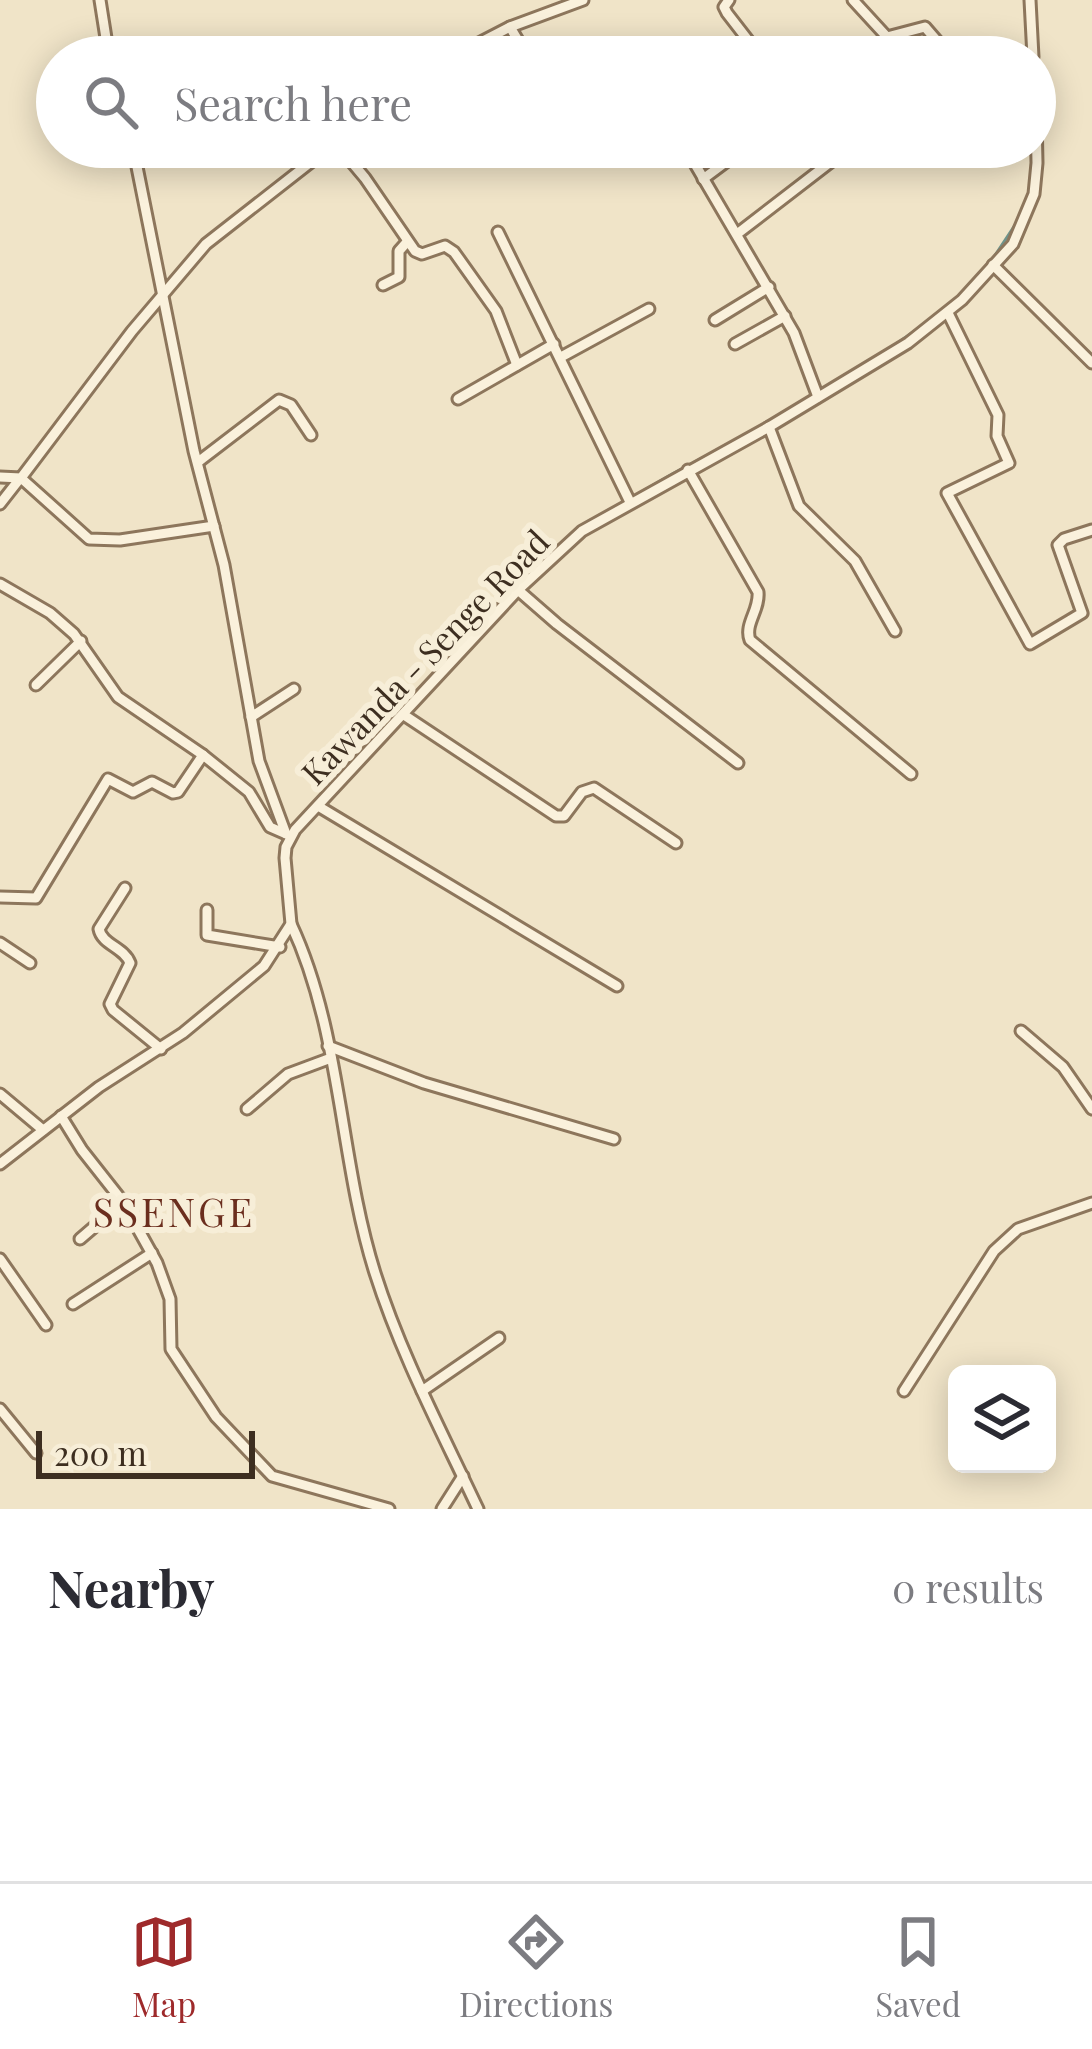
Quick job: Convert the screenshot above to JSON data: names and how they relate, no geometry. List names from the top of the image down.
{
  "streets": {
    "street": ["Kawanda - Senge Road"]
  },
  "districts": ["SSENGE"],
  "scale_bar": "200 m",
  "page": {
    "search": "Search here",
    "scale": "200 m",
    "heading": ["Nearby", "0 results"],
    "nav": ["Map", "Directions", "Saved"]
  }
}
